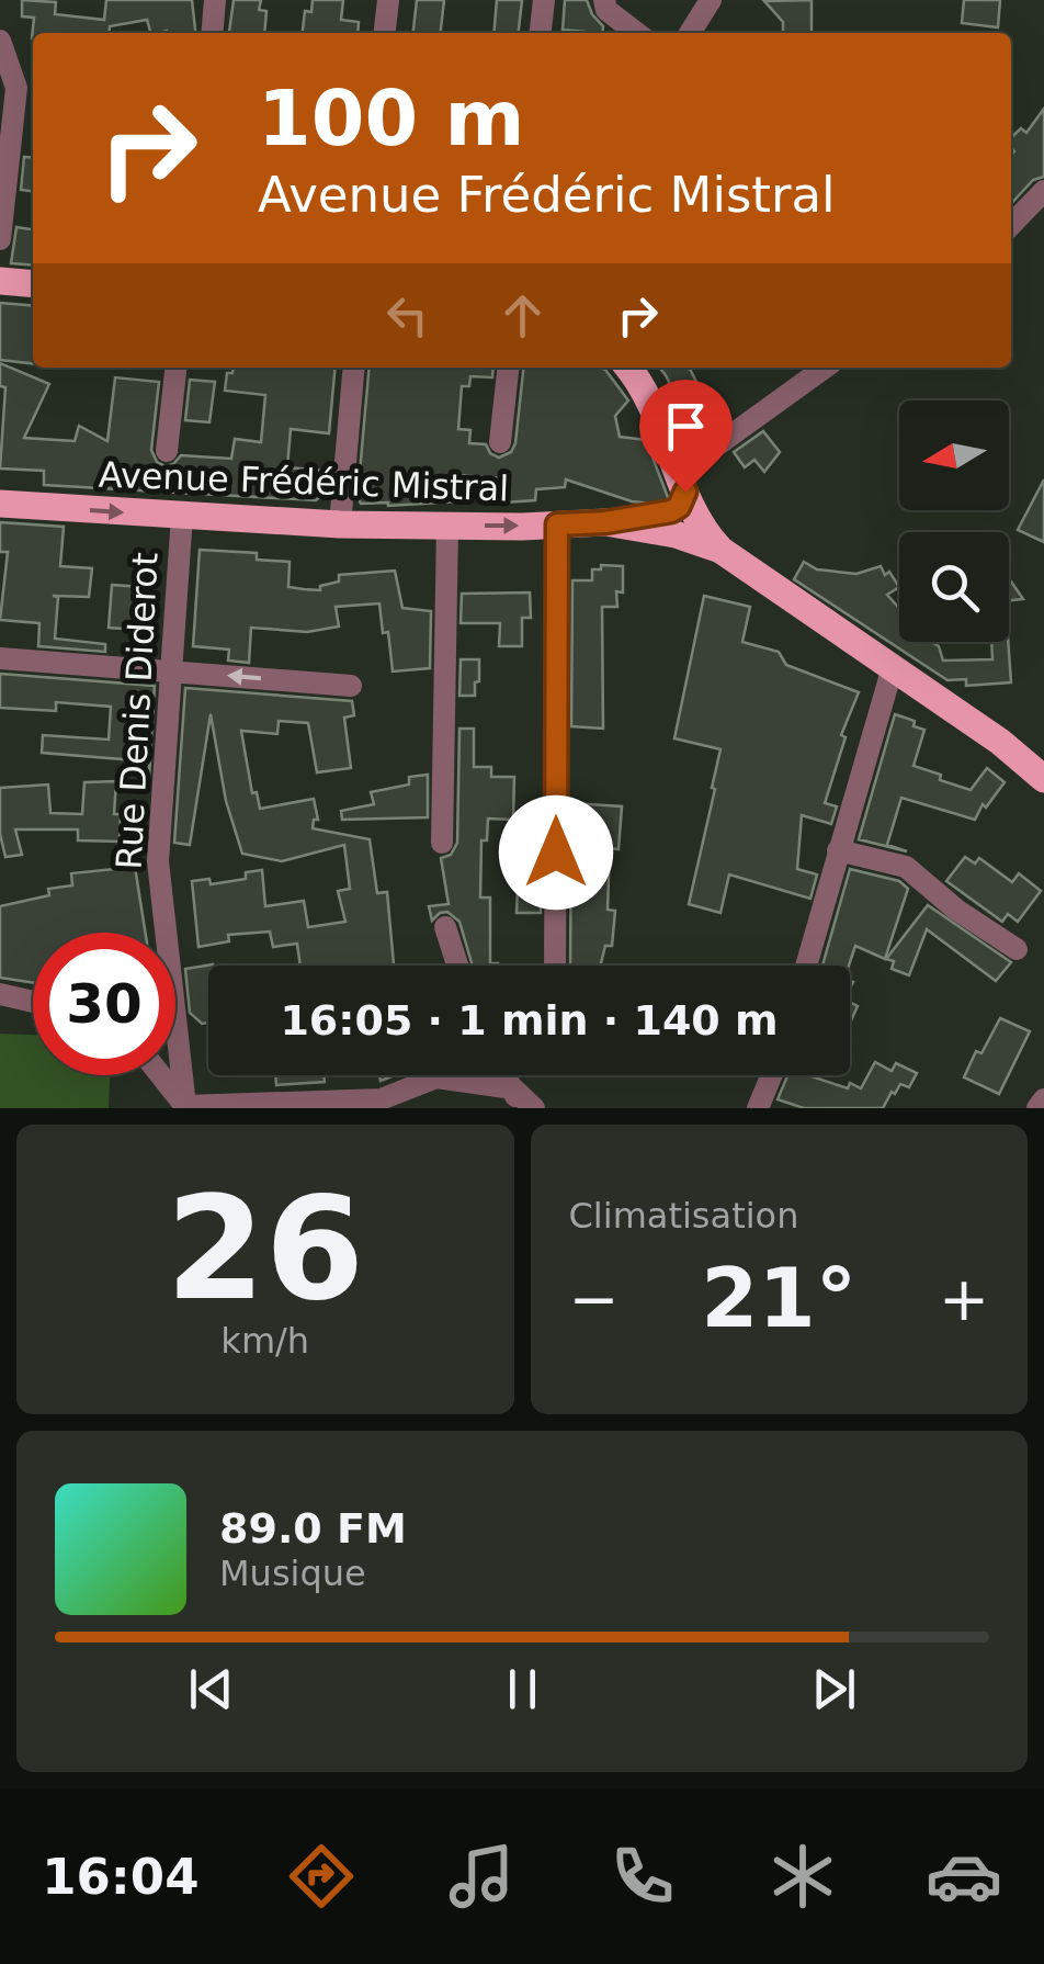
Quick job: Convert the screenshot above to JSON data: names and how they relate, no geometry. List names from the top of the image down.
{
  "streets": {
    "main road": ["Avenue Frédéric Mistral"],
    "street": ["Rue Denis Diderot"]
  },
  "crossings": [
    ["Avenue Frédéric Mistral", "Rue Denis Diderot"]
  ],
  "one_way": ["Avenue Frédéric Mistral"],
  "north": "left",
  "page": {
    "turn": ["100 m", "Avenue Frédéric Mistral"],
    "limit": "30",
    "trip": "16:05 · 1 min · 140 m",
    "tile": [
      ["26", "km/h"],
      "Climatisation"
    ],
    "heat": ["−", "21°", "+"],
    "song": ["89.0 FM", "Musique"],
    "tabs": "16:04"
  }
}
